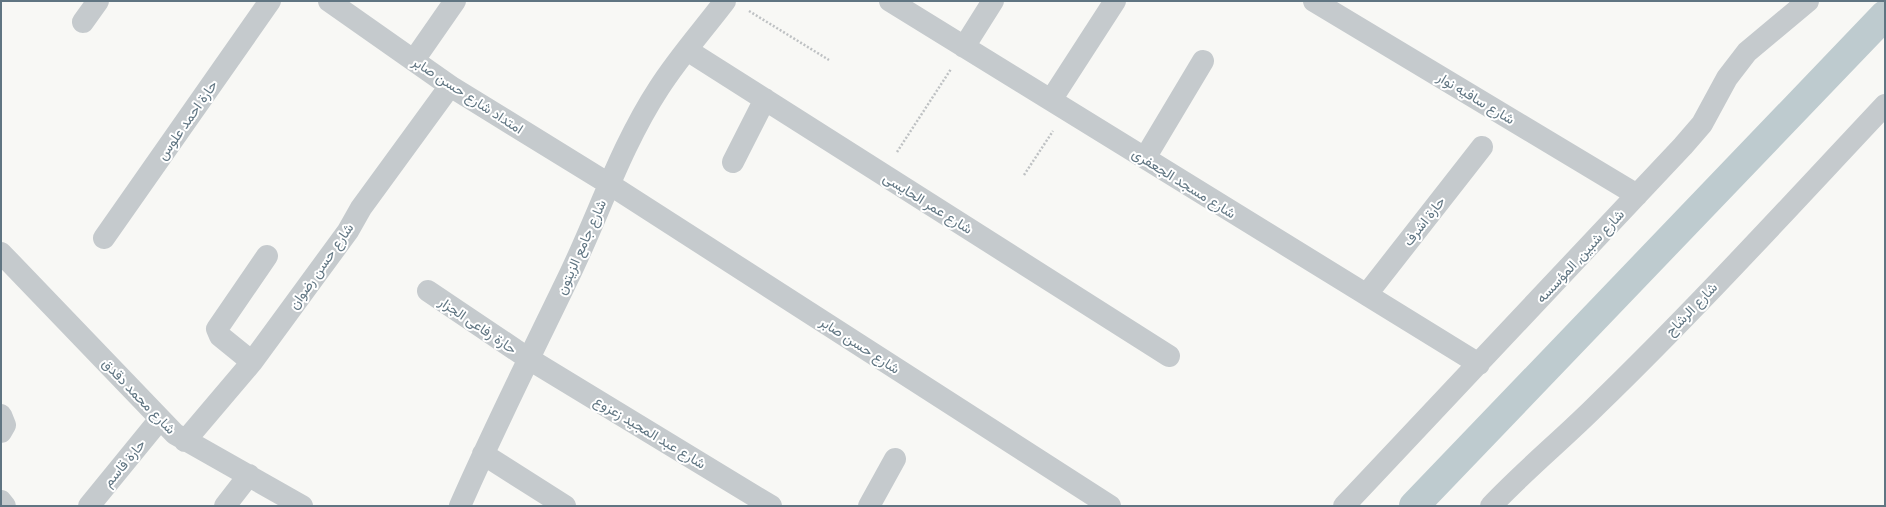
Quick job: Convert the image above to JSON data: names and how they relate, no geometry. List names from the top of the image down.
{
  "streets": {
    "street": [
      "امتداد شارع حسن صابر",
      "شارع سافيه نوار",
      "حارة احمد علوس",
      "شارع مسجد الجعفرى",
      "شارع عمر الحايسى",
      "حارة اشرف",
      "شارع جامع الزيتون",
      "شارع شبين, المؤسسه",
      "شارع حسن رضوان",
      "شارع الرشاح",
      "حارة رفاعى الجزار",
      "شارع حسن صابر",
      "شارع محمد دقدق",
      "شارع عبد المجيد زعزوع",
      "حارة قاسم"
    ]
  },
  "crossings": [
    ["امتداد شارع حسن صابر", "شارع جامع الزيتون"],
    ["امتداد شارع حسن صابر", "شارع حسن رضوان"],
    ["امتداد شارع حسن صابر", "شارع حسن صابر"],
    ["شارع سافيه نوار", "شارع شبين, المؤسسه"],
    ["شارع مسجد الجعفرى", "حارة اشرف"],
    ["شارع مسجد الجعفرى", "شارع شبين, المؤسسه"],
    ["شارع عمر الحايسى", "شارع جامع الزيتون"],
    ["شارع جامع الزيتون", "حارة رفاعى الجزار"],
    ["شارع جامع الزيتون", "شارع حسن صابر"],
    ["شارع جامع الزيتون", "شارع عبد المجيد زعزوع"],
    ["شارع حسن رضوان", "شارع محمد دقدق"],
    ["حارة رفاعى الجزار", "شارع عبد المجيد زعزوع"],
    ["شارع محمد دقدق", "حارة قاسم"]
  ]
}
